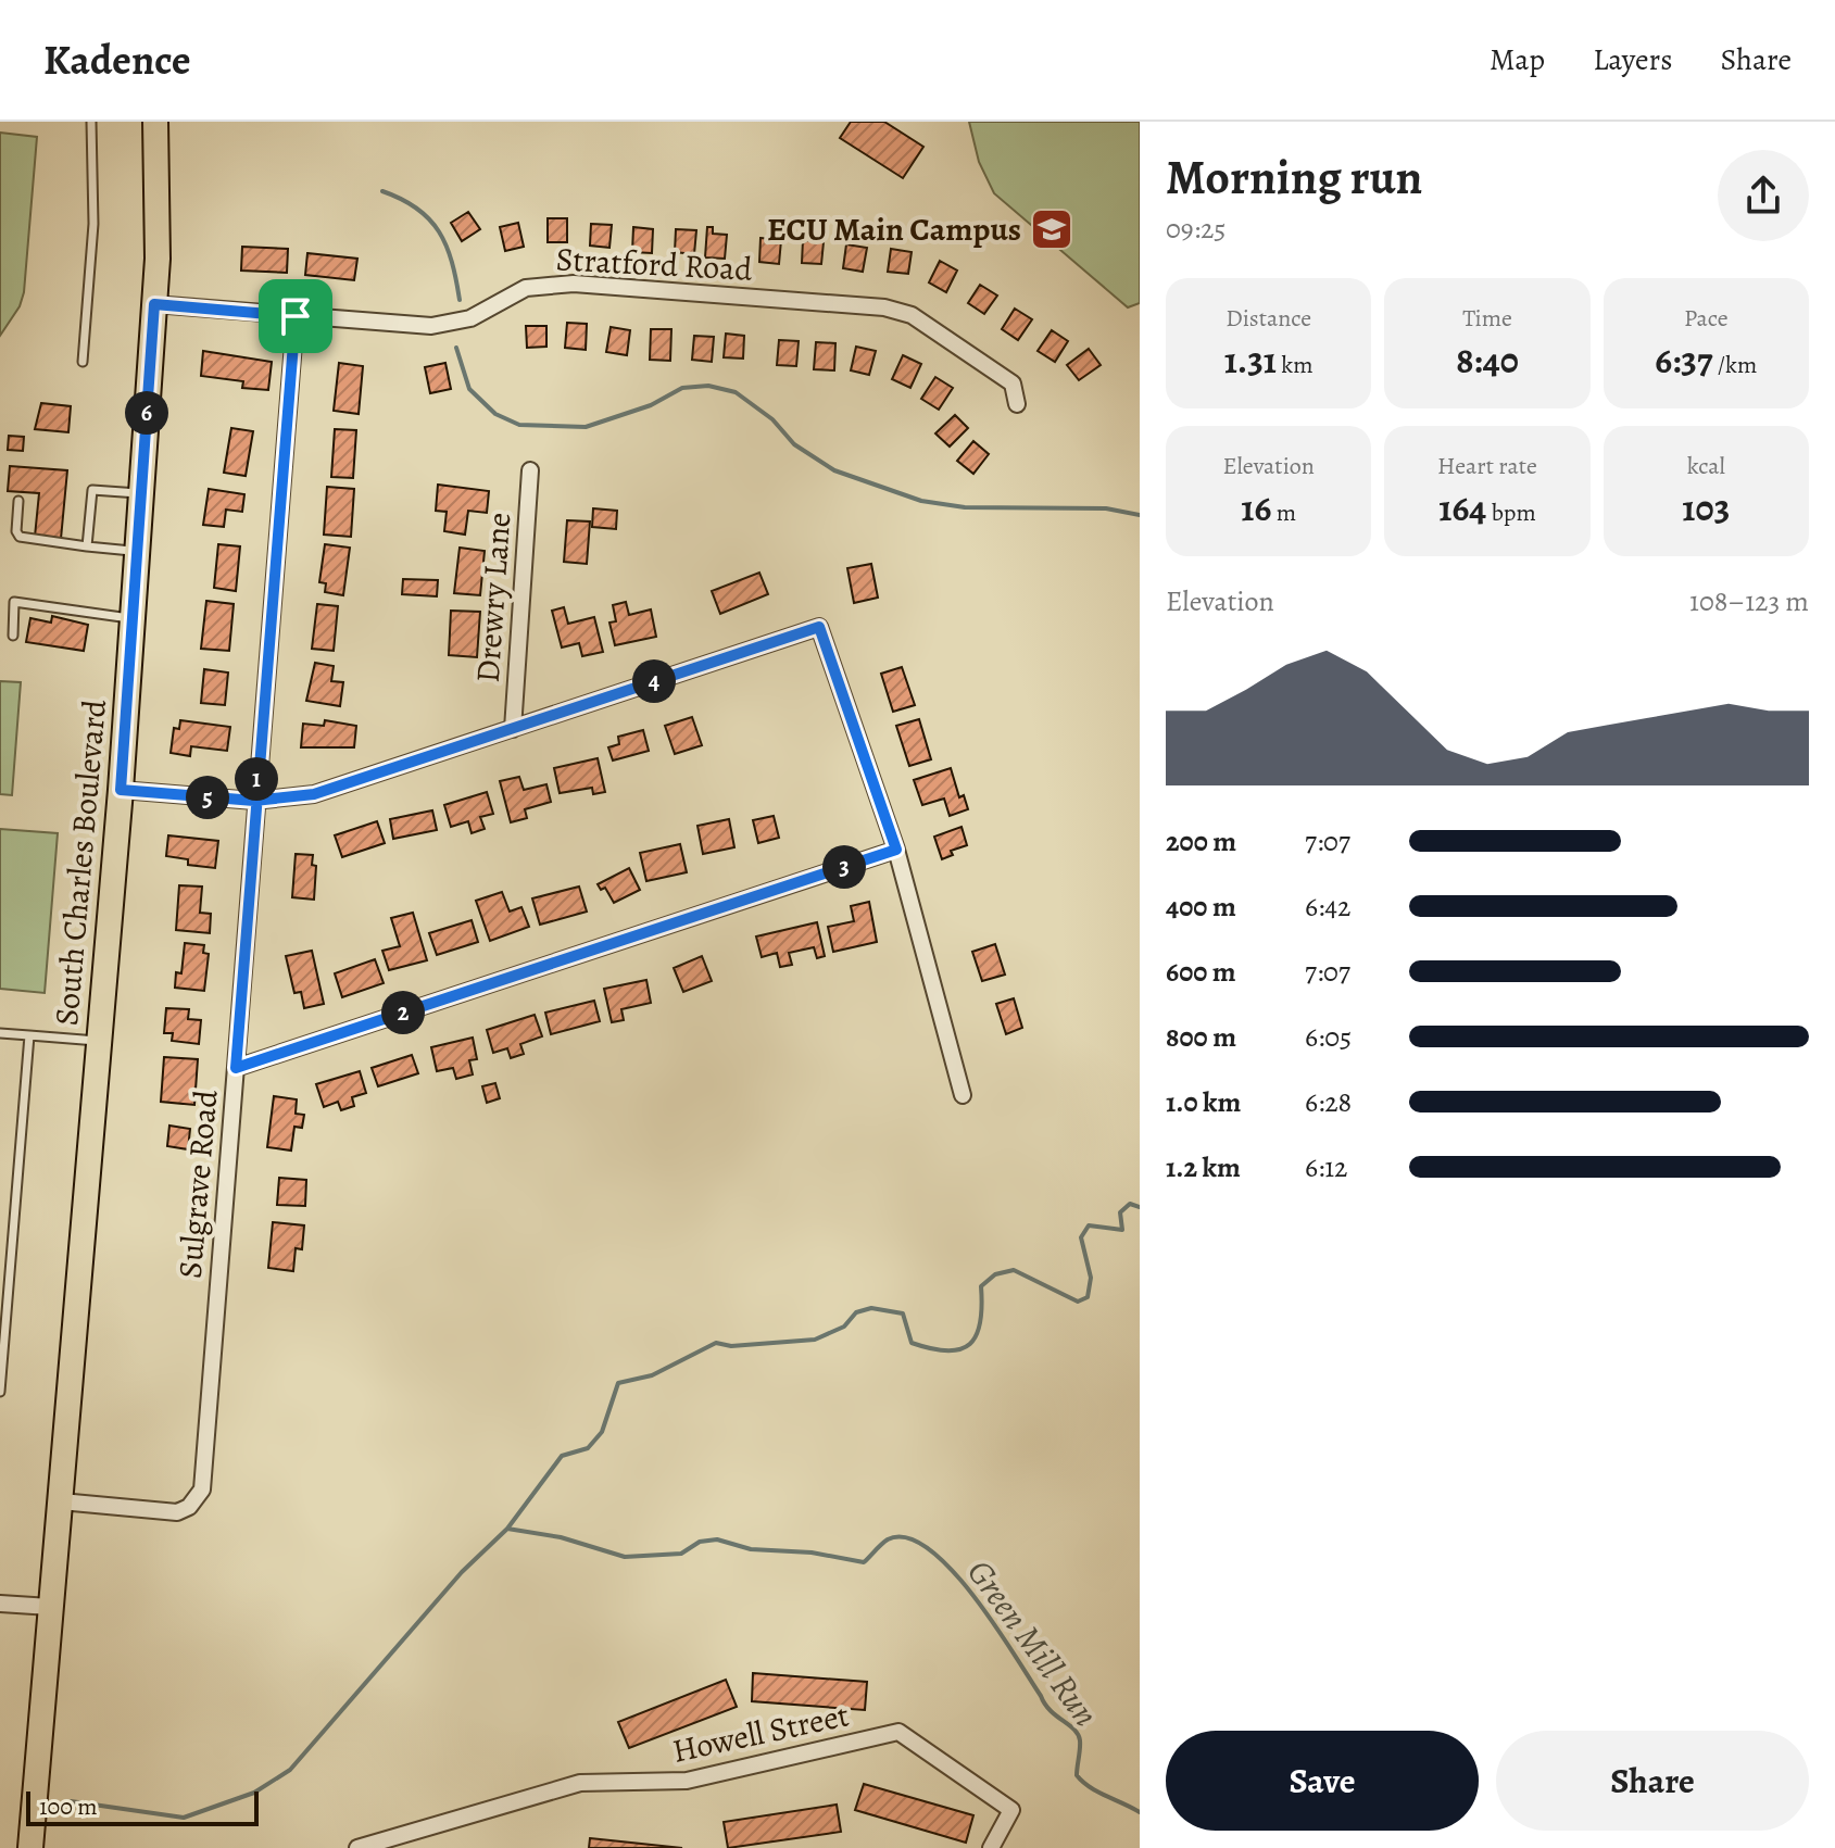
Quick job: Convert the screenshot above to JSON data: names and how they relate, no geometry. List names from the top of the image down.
{
  "streets": {
    "main road": ["South Charles Boulevard"],
    "street": [
      "Stratford Road",
      "Drewry Lane",
      "Sulgrave Road",
      "Howell Street"
    ]
  },
  "crossings": [
    ["Stratford Road", "South Charles Boulevard"],
    ["Stratford Road", "Sulgrave Road"],
    ["South Charles Boulevard", "Sulgrave Road"]
  ],
  "water": ["Green Mill Run"],
  "places": {
    "school or university": ["ECU Main Campus"]
  },
  "scale_bar": "100 m",
  "page": {
    "header": "Kadence",
    "nav": ["Map", "Layers", "Share"],
    "heading": ["Morning run", "09:25"],
    "stats": [
      ["Distance", "1.31 km"],
      ["Time", "8:40"],
      ["Pace", "6:37 /km"],
      ["Elevation", "16 m"],
      ["Heart rate", "164 bpm"],
      ["kcal", "103"]
    ],
    "pins": [
      "6",
      "4",
      "1",
      "5",
      "3",
      "2"
    ],
    "chart": ["Elevation", "108–123 m"],
    "list": [
      {
        "name": "200 m",
        "note": "7:07"
      },
      {
        "name": "400 m",
        "note": "6:42"
      },
      {
        "name": "600 m",
        "note": "7:07"
      },
      {
        "name": "800 m",
        "note": "6:05"
      },
      {
        "name": "1.0 km",
        "note": "6:28"
      },
      {
        "name": "1.2 km",
        "note": "6:12"
      }
    ],
    "buttons": ["Save", "Share"],
    "scale": "100 m"
  }
}
